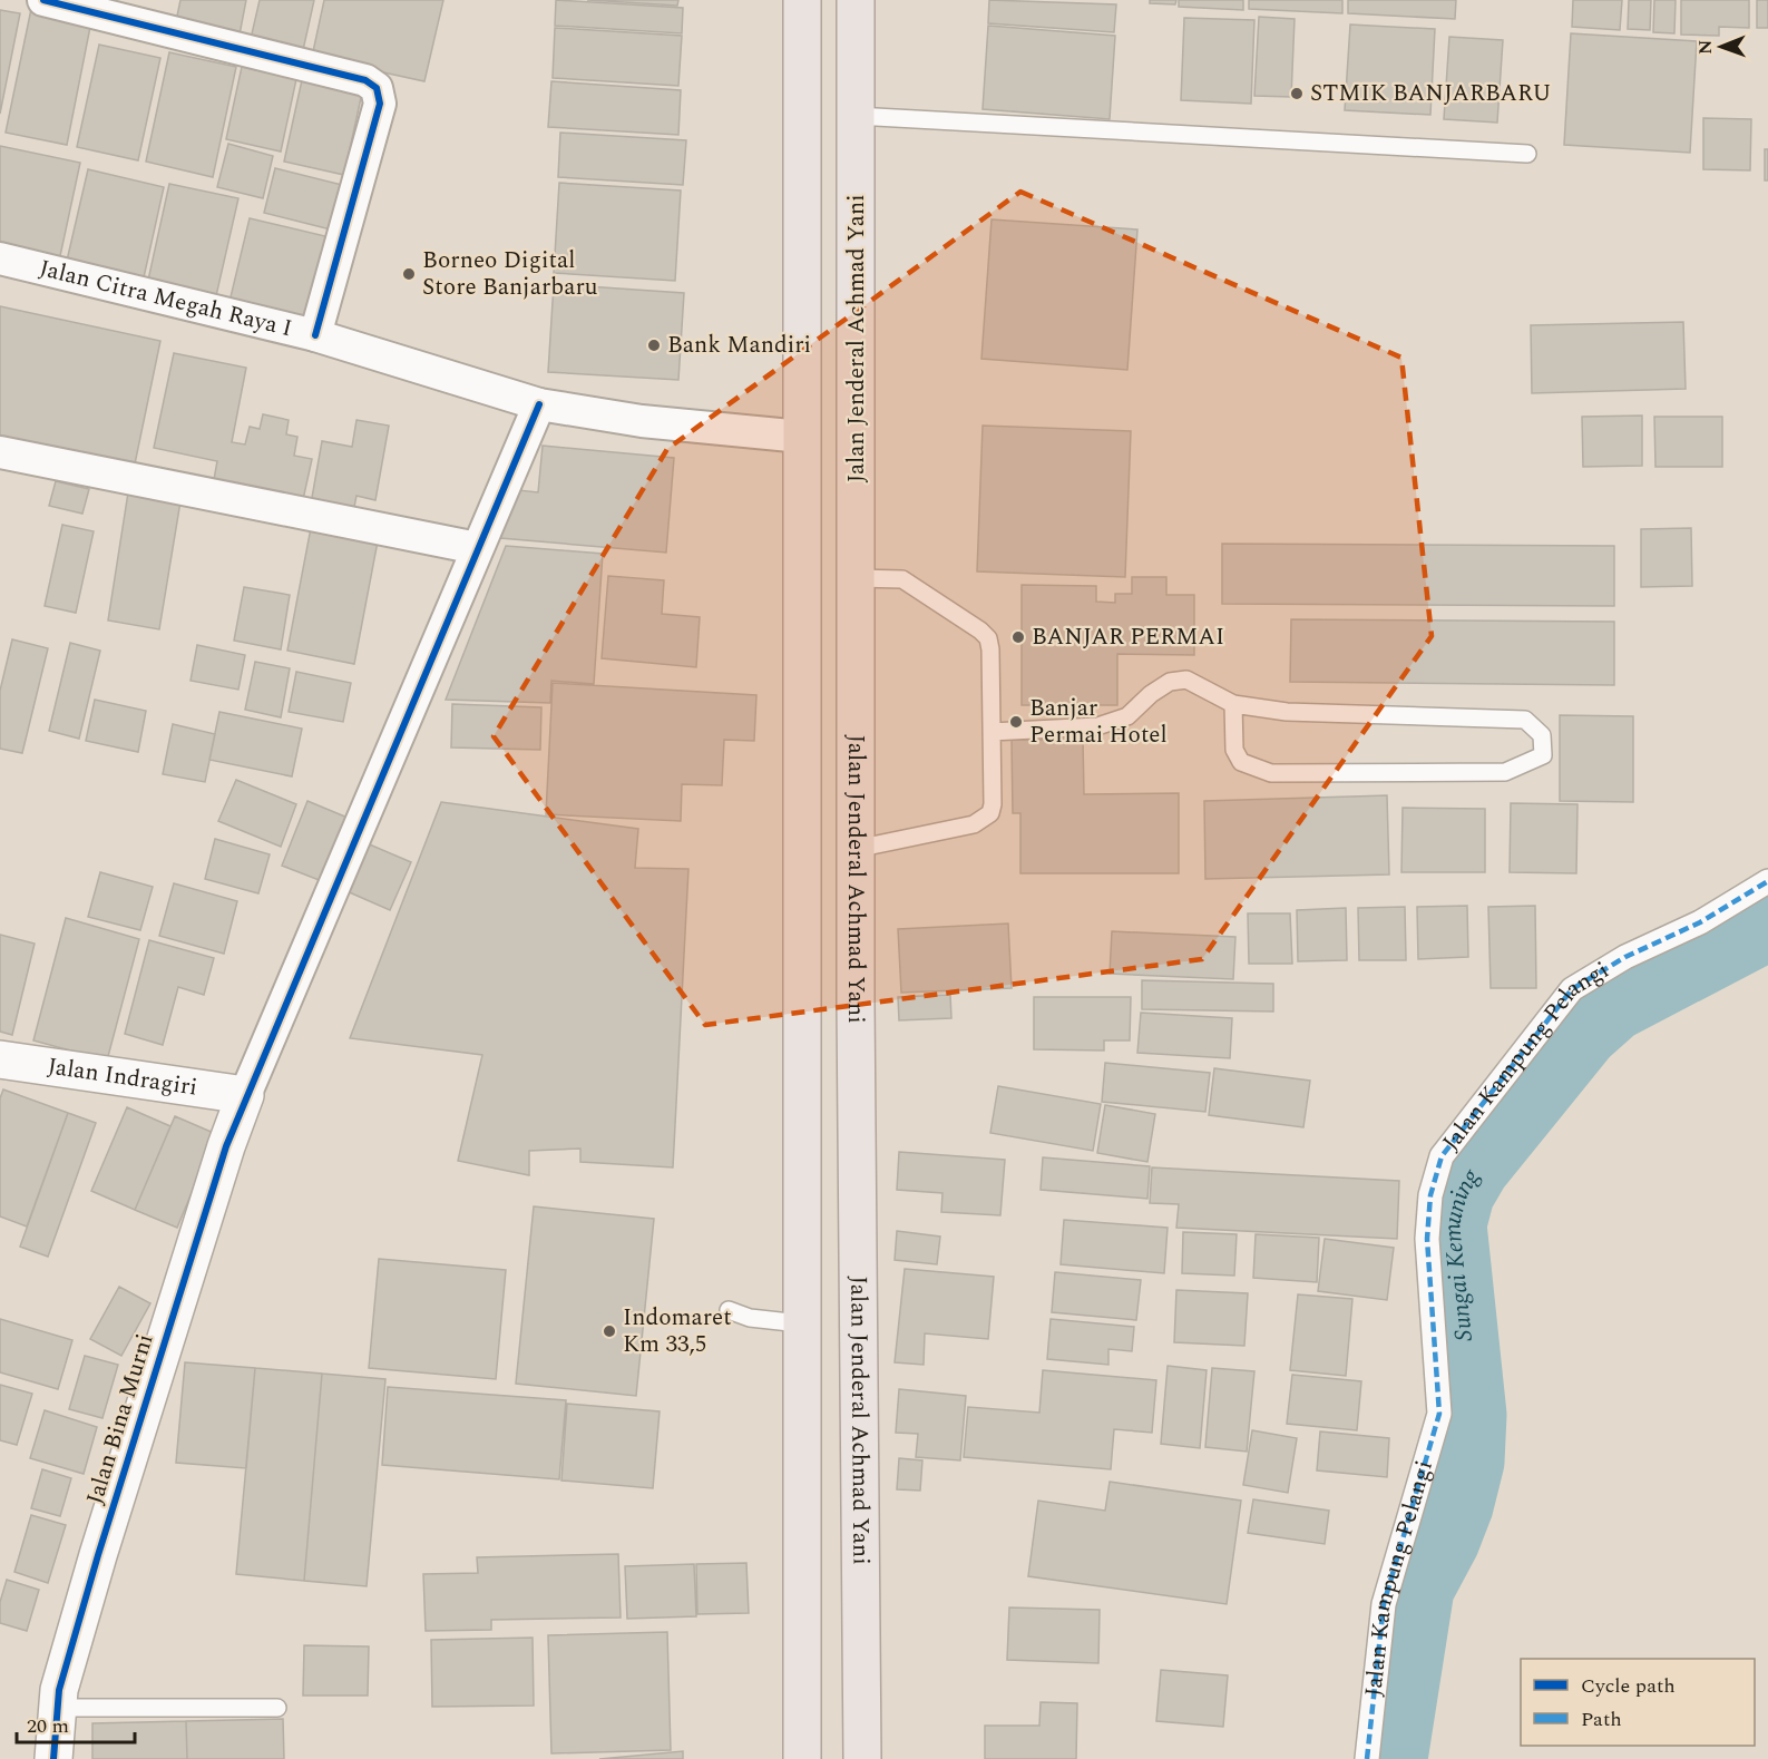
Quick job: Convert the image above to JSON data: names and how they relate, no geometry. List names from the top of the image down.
{
  "streets": {
    "highway": ["Jalan Jenderal Achmad Yani"],
    "street": [
      "Jalan Citra Megah Raya I",
      "Jalan Kampung Pelangi",
      "Jalan Indragiri",
      "Jalan Bina Murni"
    ]
  },
  "crossings": [
    ["Jalan Indragiri", "Jalan Bina Murni"]
  ],
  "water": ["Sungai Kemuning"],
  "places": [
    "STMIK BANJARBARU",
    "Borneo Digital Store Banjarbaru",
    "Bank Mandiri",
    "BANJAR PERMAI",
    "Banjar Permai Hotel",
    "Indomaret Km 33,5"
  ],
  "legend": ["Cycle path", "Path"],
  "scale_bar": "20 m",
  "north": "left"
}
